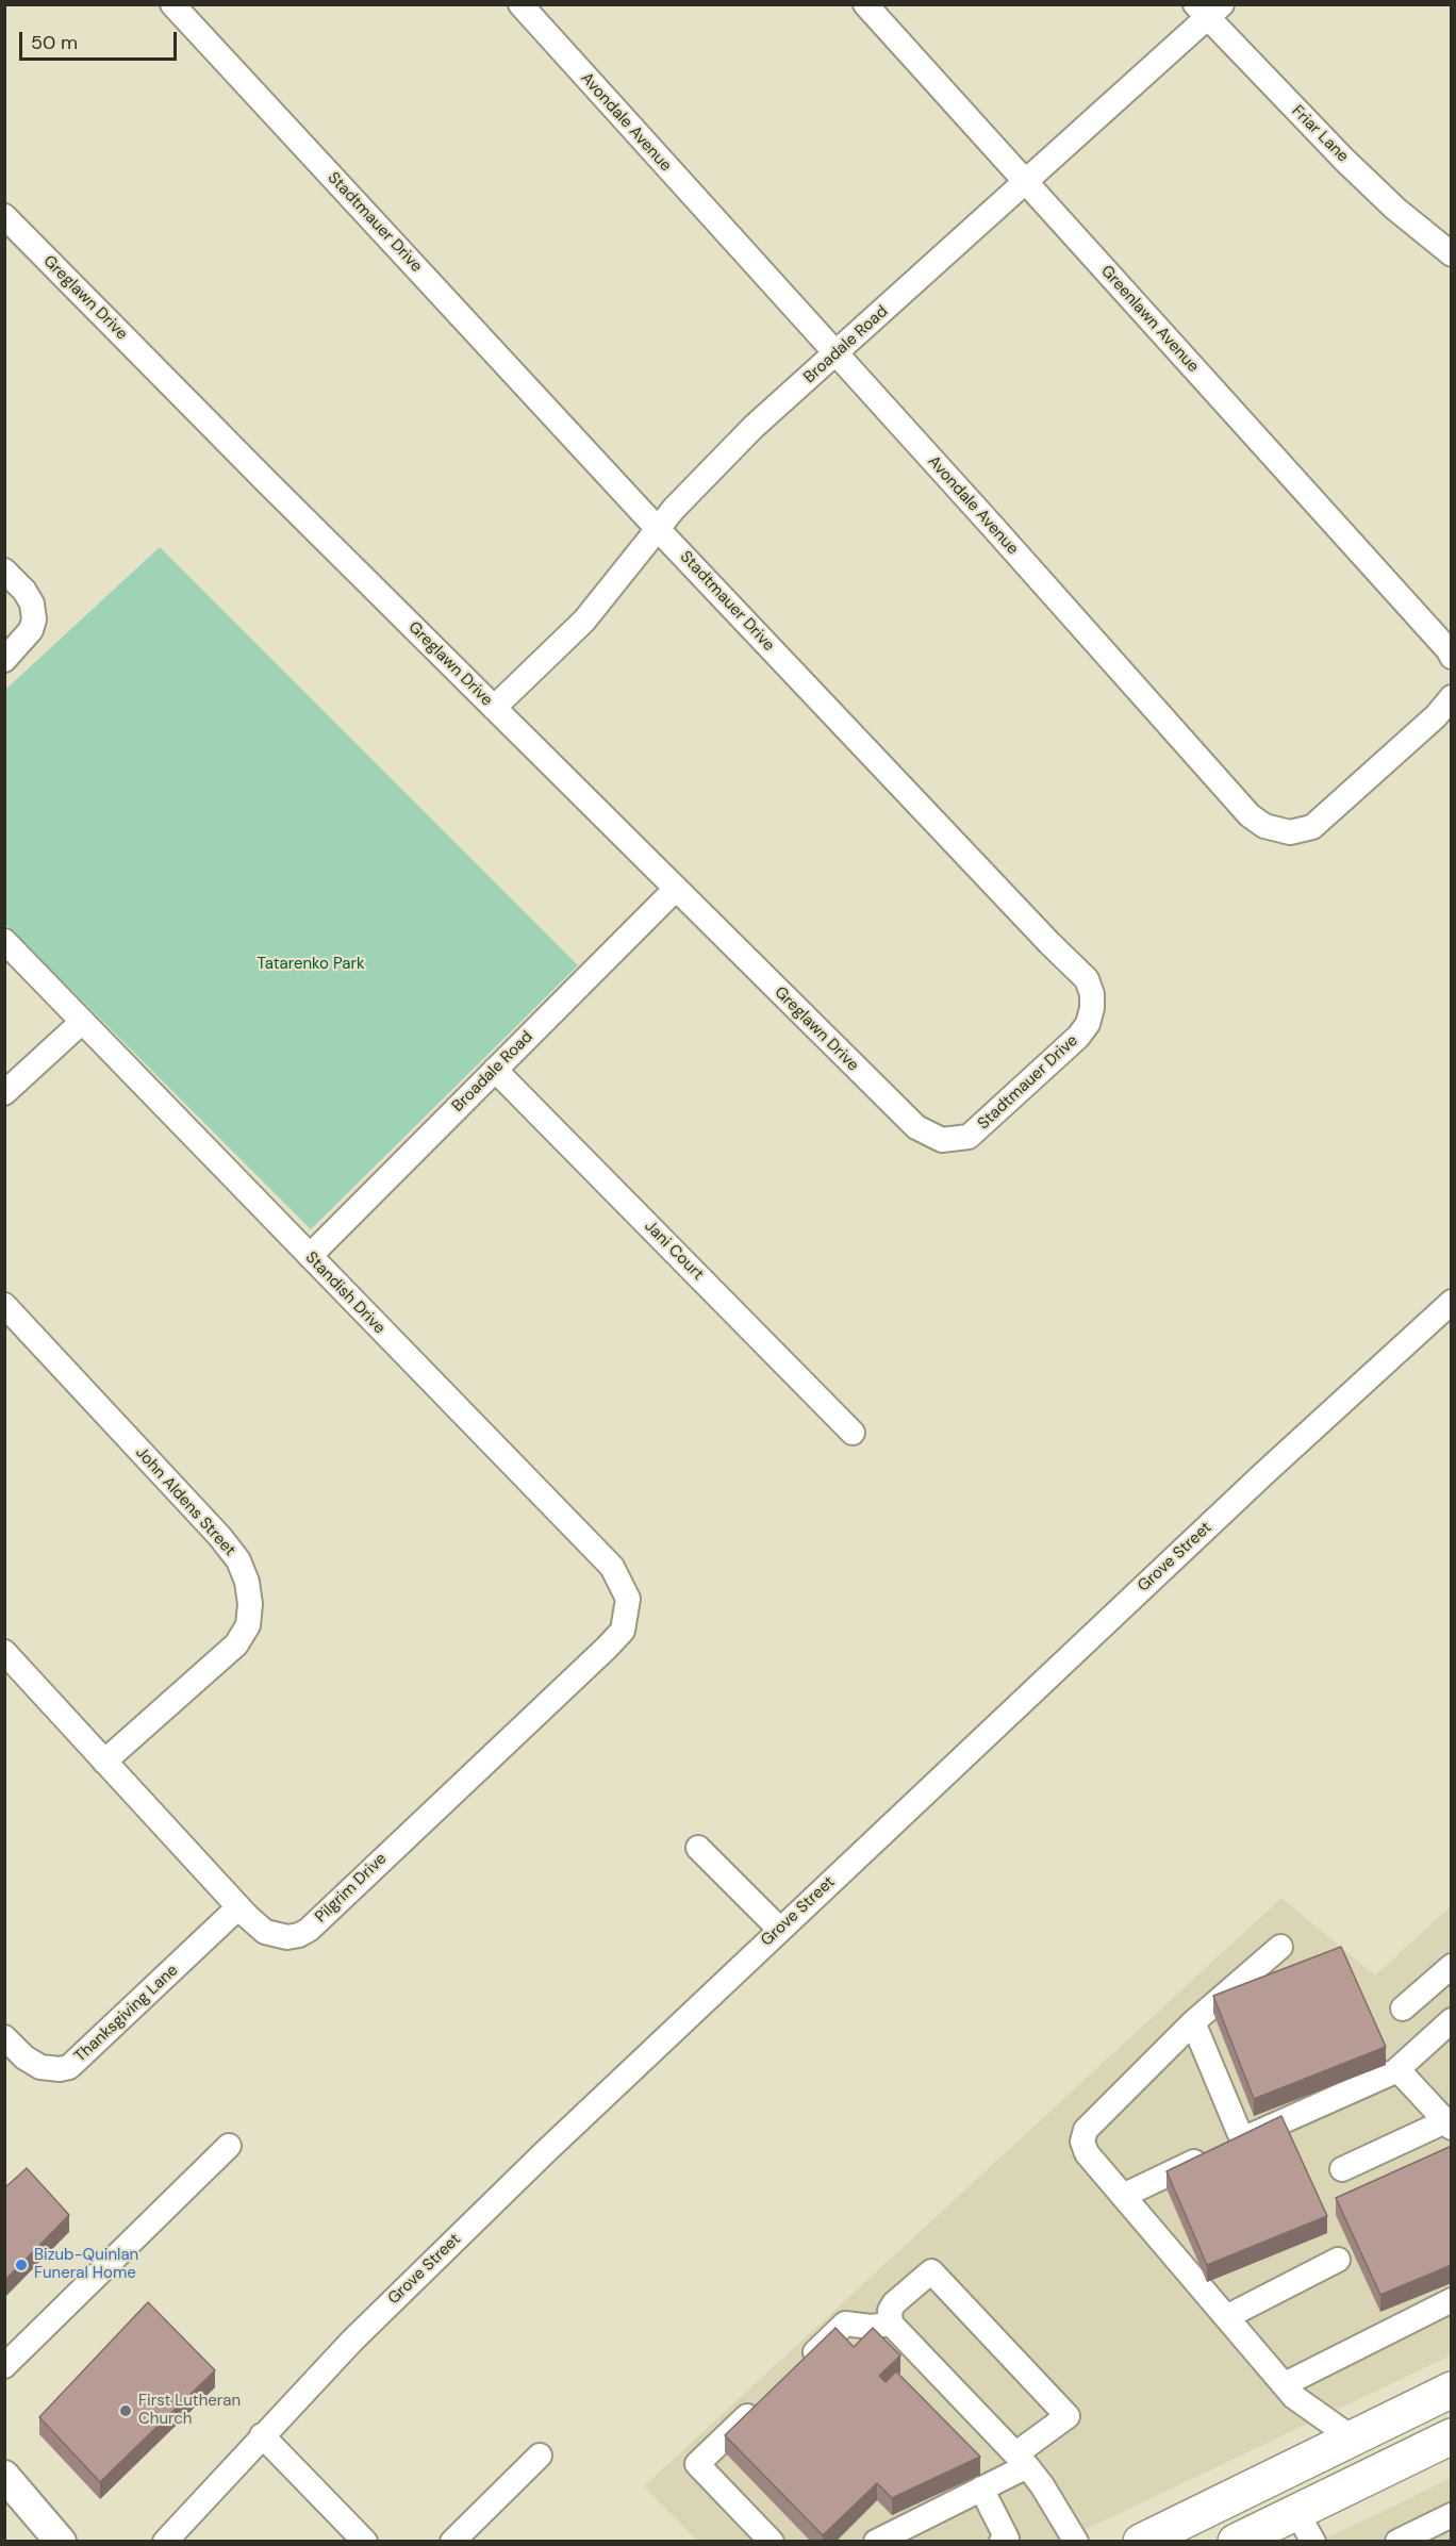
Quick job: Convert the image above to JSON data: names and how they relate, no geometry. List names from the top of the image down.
{
  "streets": {
    "street": [
      "Avondale Avenue",
      "Friar Lane",
      "Stadtmauer Drive",
      "Greglawn Drive",
      "Greenlawn Avenue",
      "Broadale Road",
      "Jani Court",
      "Standish Drive",
      "John Aldens Street",
      "Grove Street",
      "Pilgrim Drive",
      "Thanksgiving Lane"
    ]
  },
  "crossings": [
    ["Avondale Avenue", "Broadale Road"],
    ["Friar Lane", "Broadale Road"],
    ["Stadtmauer Drive", "Greglawn Drive"],
    ["Stadtmauer Drive", "Broadale Road"],
    ["Greglawn Drive", "Broadale Road"],
    ["Greenlawn Avenue", "Broadale Road"],
    ["Broadale Road", "Jani Court"],
    ["Broadale Road", "Standish Drive"],
    ["Standish Drive", "Pilgrim Drive"],
    ["John Aldens Street", "Pilgrim Drive"],
    ["Pilgrim Drive", "Thanksgiving Lane"]
  ],
  "parks": ["Tatarenko Park"],
  "places": ["Bizub-Quinlan Funeral Home", "First Lutheran Church"],
  "scale_bar": "50 m"
}
